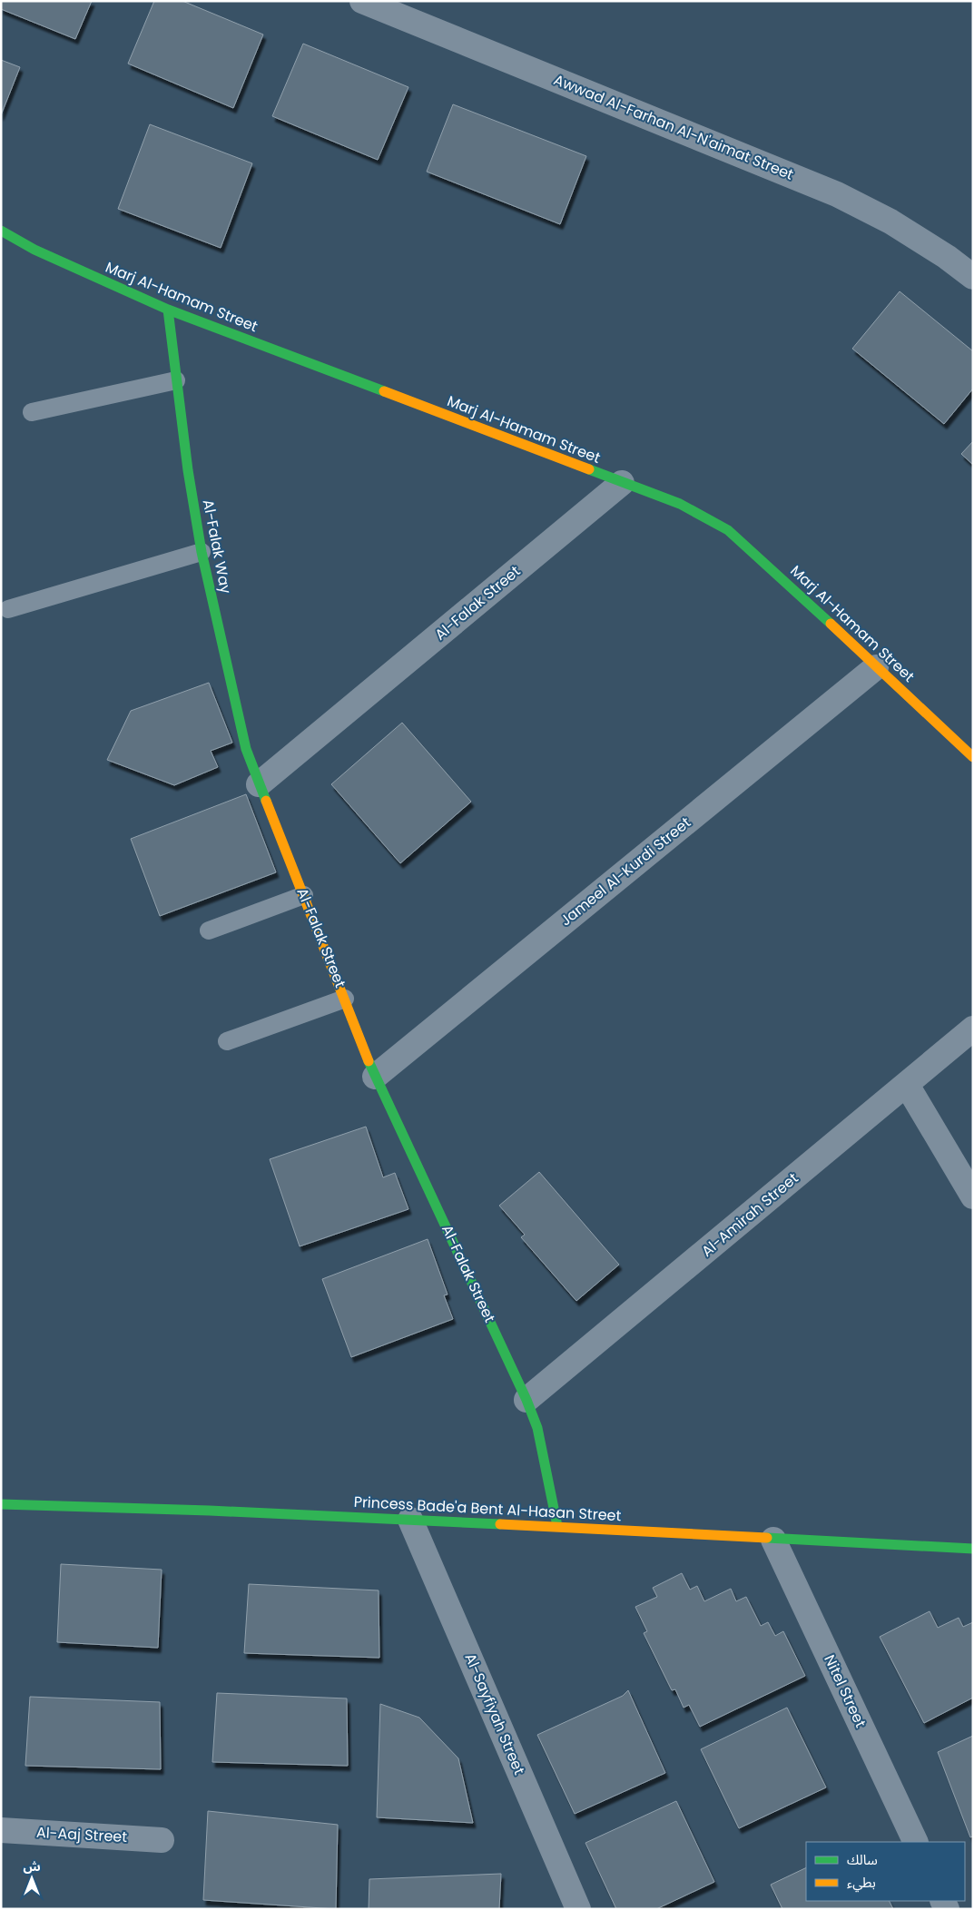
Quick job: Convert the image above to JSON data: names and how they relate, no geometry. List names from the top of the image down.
{
  "streets": {
    "street": [
      "Awwad Al-Farhan Al-N'aimat Street",
      "Marj Al-Hamam Street",
      "Al-Falak Way",
      "Al-Falak Street",
      "Jameel Al-Kurdi Street",
      "Al-Amirah Street",
      "Princess Bade'a Bent Al-Hasan Street",
      "Nitel Street",
      "Al-Sayfiyah Street",
      "Al-Aaj Street"
    ]
  },
  "crossings": [
    ["Marj Al-Hamam Street", "Al-Falak Way"],
    ["Marj Al-Hamam Street", "Al-Falak Street"],
    ["Marj Al-Hamam Street", "Jameel Al-Kurdi Street"],
    ["Al-Falak Way", "Al-Falak Street"],
    ["Al-Falak Street", "Jameel Al-Kurdi Street"],
    ["Al-Falak Street", "Al-Amirah Street"],
    ["Al-Falak Street", "Princess Bade'a Bent Al-Hasan Street"],
    ["Princess Bade'a Bent Al-Hasan Street", "Nitel Street"],
    ["Princess Bade'a Bent Al-Hasan Street", "Al-Sayfiyah Street"]
  ],
  "legend": ["سالك", "بطيء"],
  "north": "top"
}
